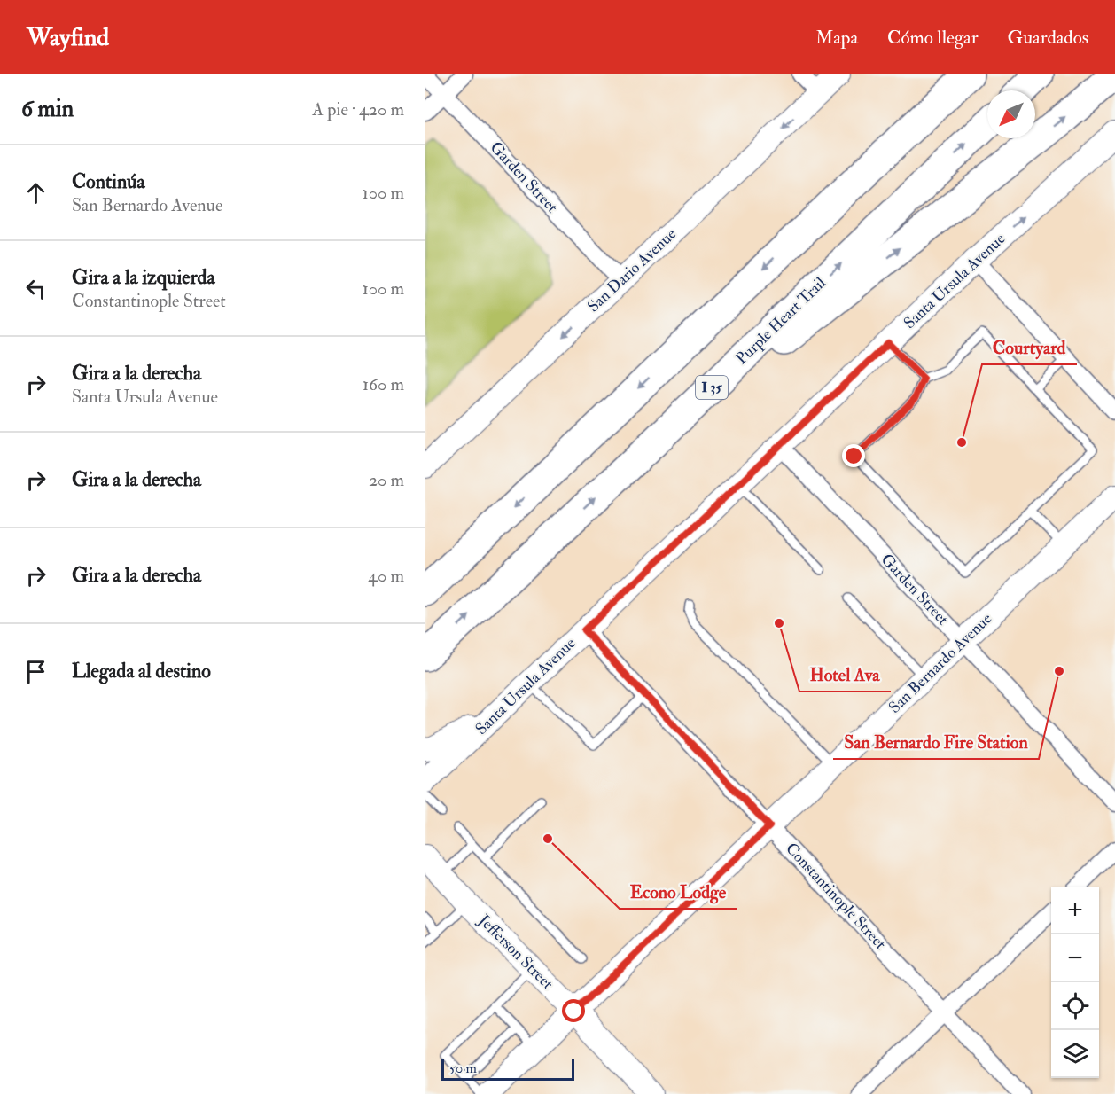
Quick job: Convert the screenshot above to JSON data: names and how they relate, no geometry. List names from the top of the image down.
{
  "streets": {
    "highway": ["Purple Heart Trail", "I 35"],
    "main road": [
      "San Dario Avenue",
      "Santa Ursula Avenue",
      "San Bernardo Avenue",
      "Jefferson Street"
    ],
    "street": ["Garden Street", "Constantinople Street"]
  },
  "crossings": [
    ["Garden Street", "San Dario Avenue"],
    ["Garden Street", "Santa Ursula Avenue"],
    ["Garden Street", "San Bernardo Avenue"],
    ["Santa Ursula Avenue", "Constantinople Street"],
    ["San Bernardo Avenue", "Constantinople Street"],
    ["San Bernardo Avenue", "Jefferson Street"]
  ],
  "one_way": ["San Dario Avenue"],
  "places": [
    "Courtyard",
    "Hotel Ava",
    "San Bernardo Fire Station",
    "Econo Lodge"
  ],
  "scale_bar": "50 m",
  "north": "bottom left",
  "page": {
    "header": "Wayfind",
    "nav": ["Mapa", "Cómo llegar", "Guardados"],
    "heading": ["6 min", "A pie · 420 m"],
    "list": [
      ["Continúa", "San Bernardo Avenue", "100 m"],
      ["Gira a la izquierda", "Constantinople Street", "100 m"],
      ["Gira a la derecha", "Santa Ursula Avenue", "160 m"],
      ["Gira a la derecha", "20 m"],
      ["Gira a la derecha", "40 m"],
      "Llegada al destino"
    ],
    "map_buttons": ["+", "−"],
    "scale": "50 m"
  }
}
